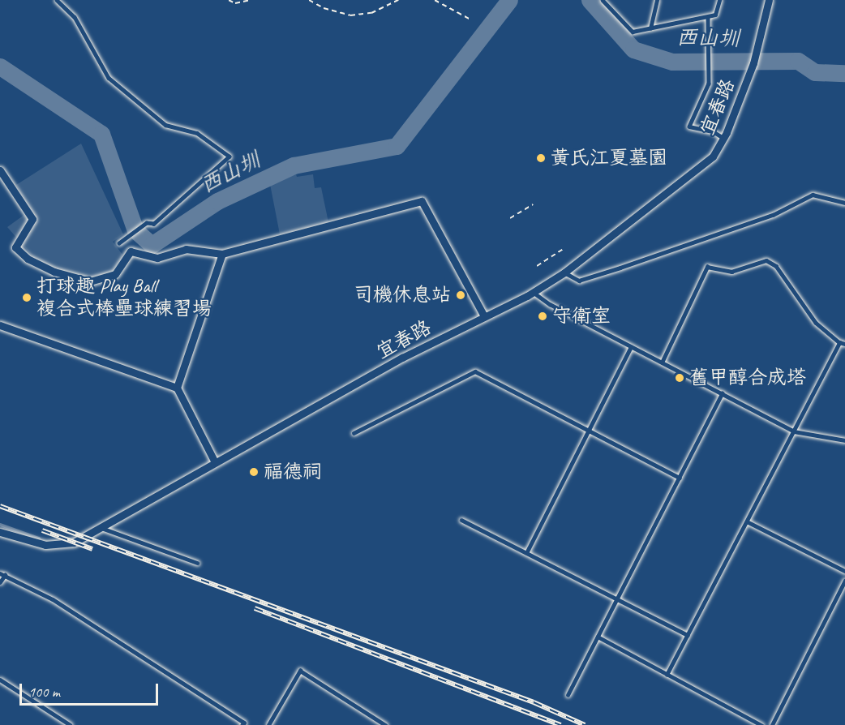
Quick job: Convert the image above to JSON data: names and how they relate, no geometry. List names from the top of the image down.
{
  "streets": {
    "street": ["宜春路"]
  },
  "water": ["西山圳"],
  "places": [
    "黃氏江夏墓園",
    "司機休息站",
    "打球趣 Play Ball 複合式棒壘球練習場",
    "守衛室",
    "舊甲醇合成塔",
    "福德祠"
  ],
  "scale_bar": "100 m"
}
